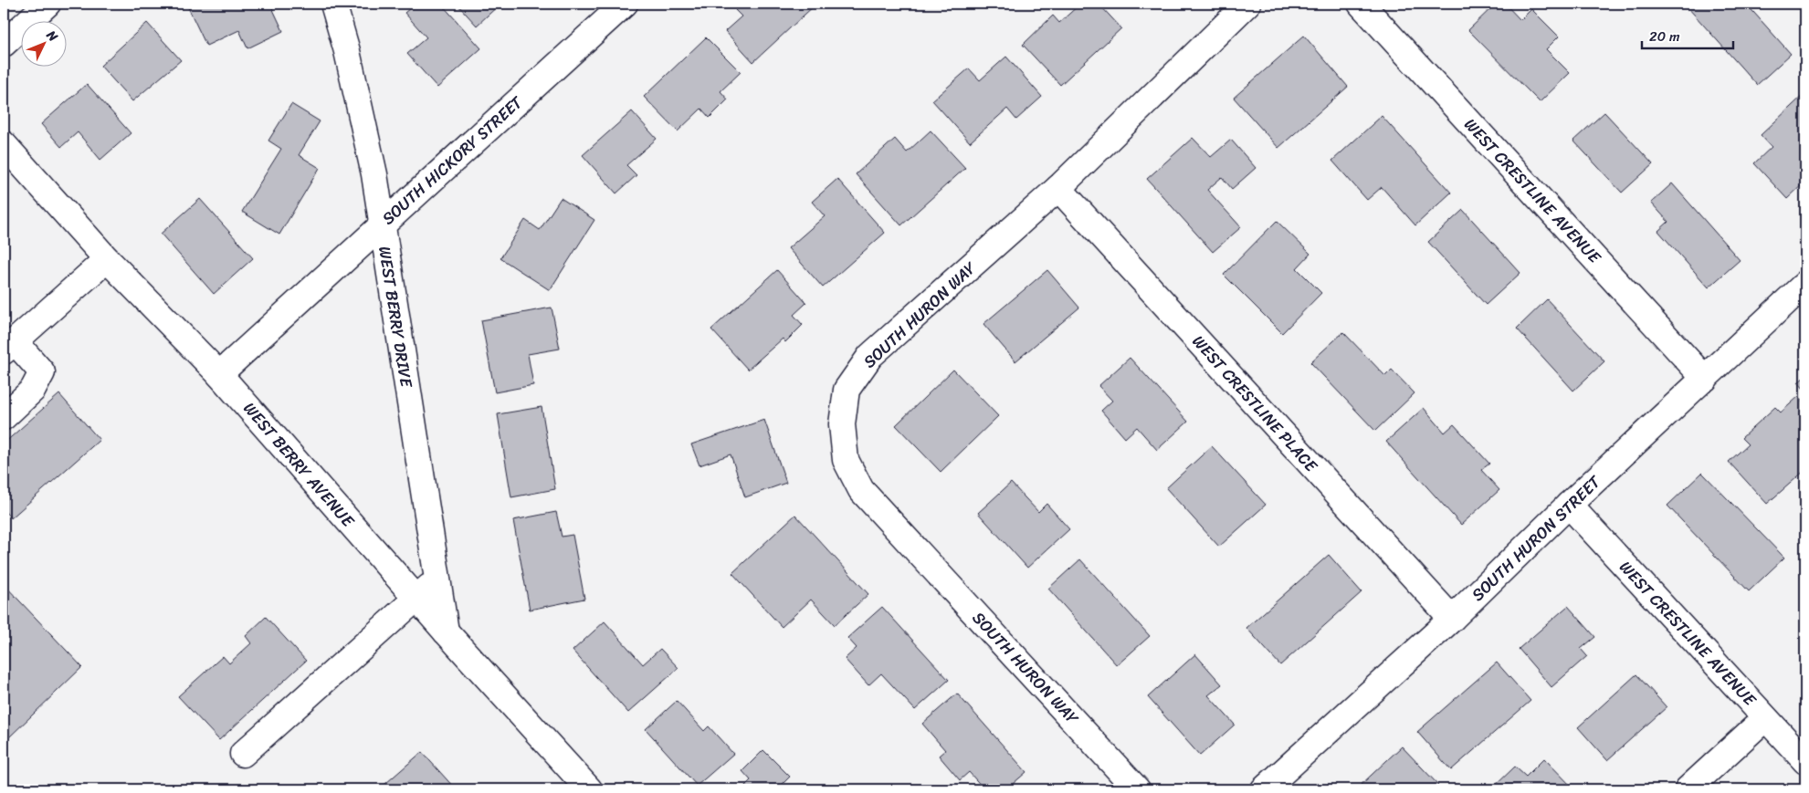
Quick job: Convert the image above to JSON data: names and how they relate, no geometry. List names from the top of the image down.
{
  "streets": {
    "street": [
      "SOUTH HICKORY STREET",
      "WEST CRESTLINE AVENUE",
      "SOUTH HURON WAY",
      "WEST BERRY DRIVE",
      "WEST CRESTLINE PLACE",
      "WEST BERRY AVENUE",
      "SOUTH HURON STREET"
    ]
  },
  "crossings": [
    ["SOUTH HICKORY STREET", "WEST BERRY DRIVE"],
    ["SOUTH HICKORY STREET", "WEST BERRY AVENUE"],
    ["WEST CRESTLINE AVENUE", "SOUTH HURON STREET"],
    ["SOUTH HURON WAY", "WEST CRESTLINE PLACE"],
    ["WEST BERRY DRIVE", "WEST BERRY AVENUE"],
    ["WEST CRESTLINE PLACE", "SOUTH HURON STREET"]
  ],
  "scale_bar": "20 m",
  "north": "top right"
}
